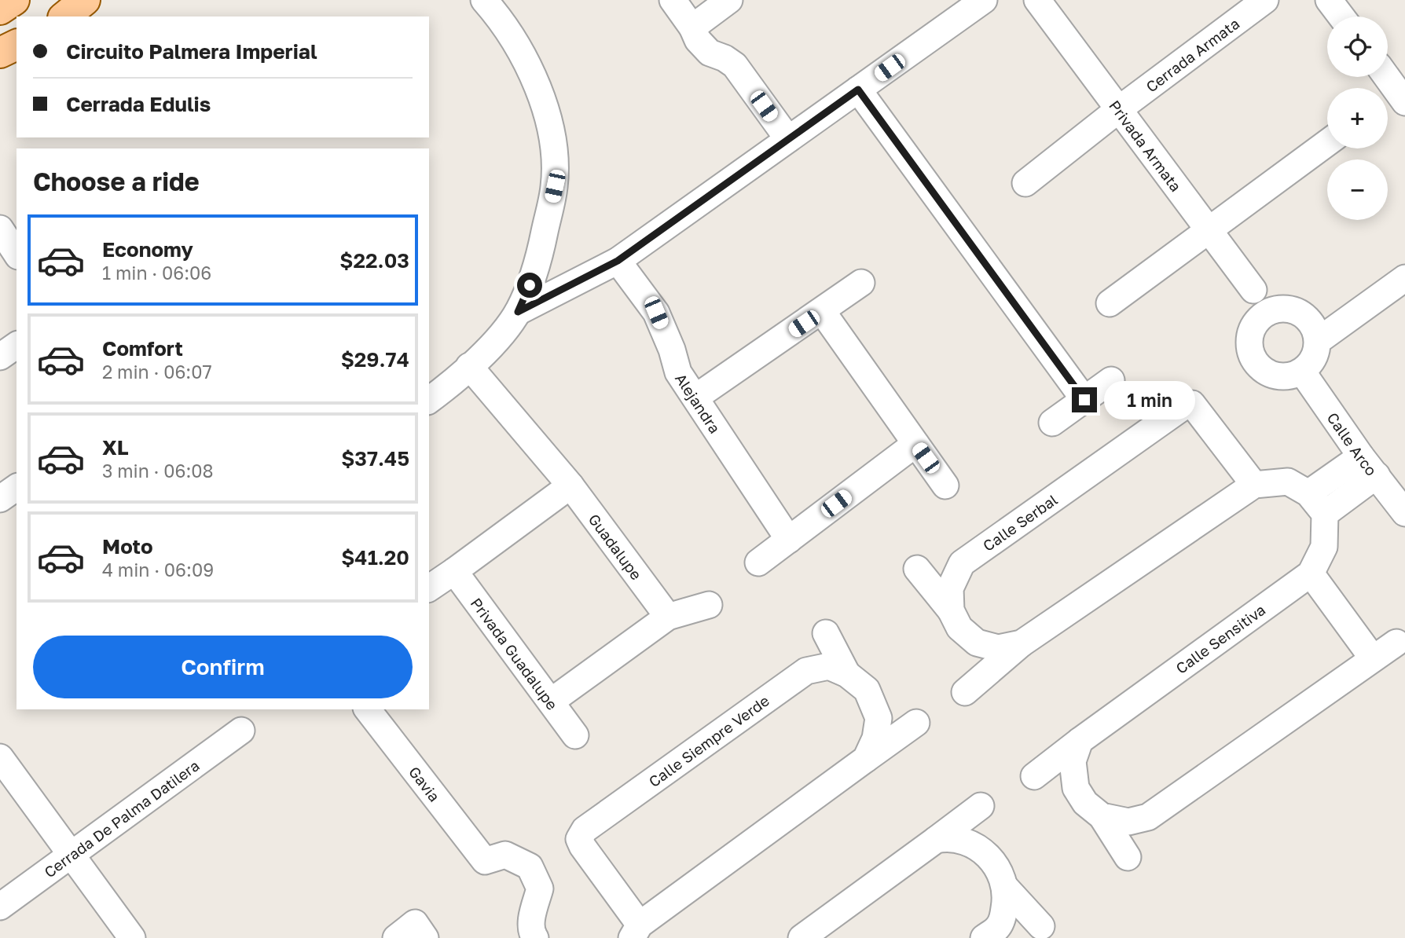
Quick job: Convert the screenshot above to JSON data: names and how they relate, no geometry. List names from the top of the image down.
{
  "streets": {
    "street": [
      "Cerrada Armata",
      "Privada Armata",
      "Alejandra",
      "Calle Arco",
      "Calle Serbal",
      "Guadalupe",
      "Calle Sensitiva",
      "Privada Guadalupe",
      "Calle Siempre Verde",
      "Gavia",
      "Cerrada De Palma Datilera"
    ]
  },
  "crossings": [
    ["Cerrada Armata", "Privada Armata"]
  ],
  "page": {
    "map_buttons": ["+", "−"],
    "banner": ["Circuito Palmera Imperial", "Cerrada Edulis"],
    "heading": "Choose a ride",
    "list": [
      {
        "name": "Economy",
        "note": "1 min · 06:06",
        "value": "$22.03"
      },
      {
        "name": "Comfort",
        "note": "2 min · 06:07",
        "value": "$29.74"
      },
      {
        "name": "XL",
        "note": "3 min · 06:08",
        "value": "$37.45"
      },
      {
        "name": "Moto",
        "note": "4 min · 06:09",
        "value": "$41.20"
      }
    ],
    "bubble": "1 min",
    "buttons": "Confirm"
  }
}
